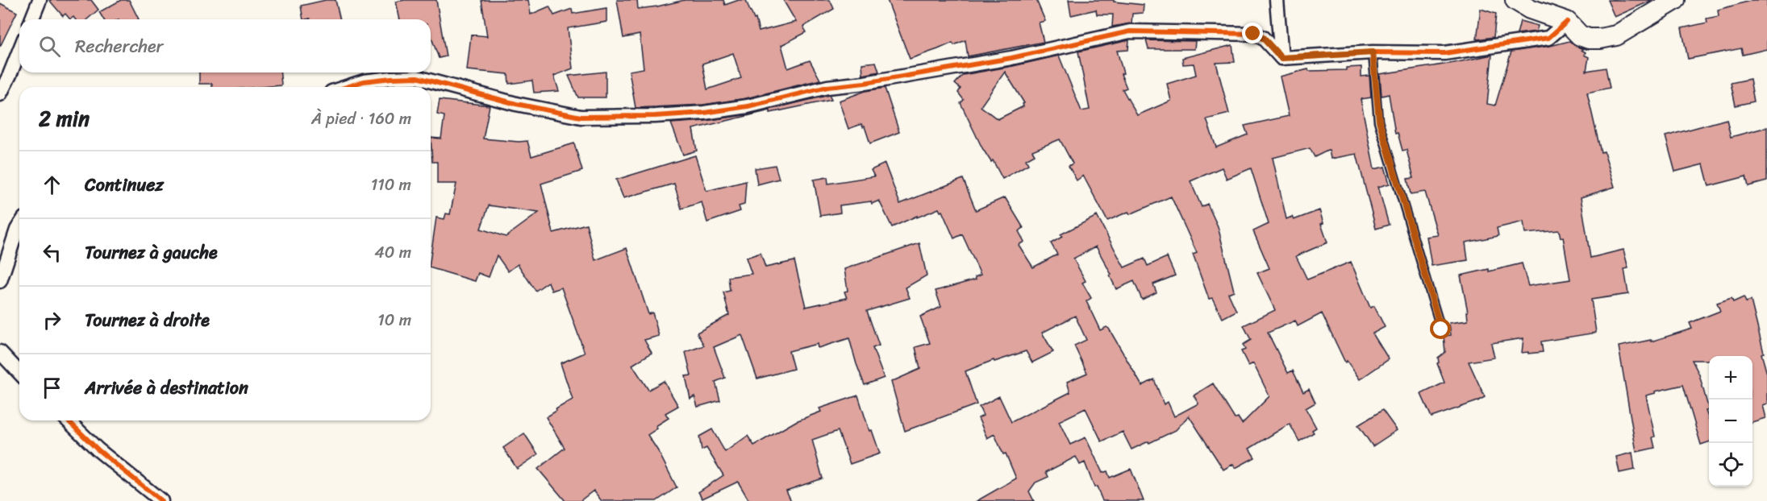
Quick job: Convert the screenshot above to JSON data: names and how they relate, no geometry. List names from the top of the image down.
{
  "page": {
    "search": "Rechercher",
    "heading": ["2 min", "À pied · 160 m"],
    "list": [
      ["Continuez", "110 m"],
      ["Tournez à gauche", "40 m"],
      ["Tournez à droite", "10 m"],
      "Arrivée à destination"
    ],
    "map_buttons": ["+", "−"]
  }
}
